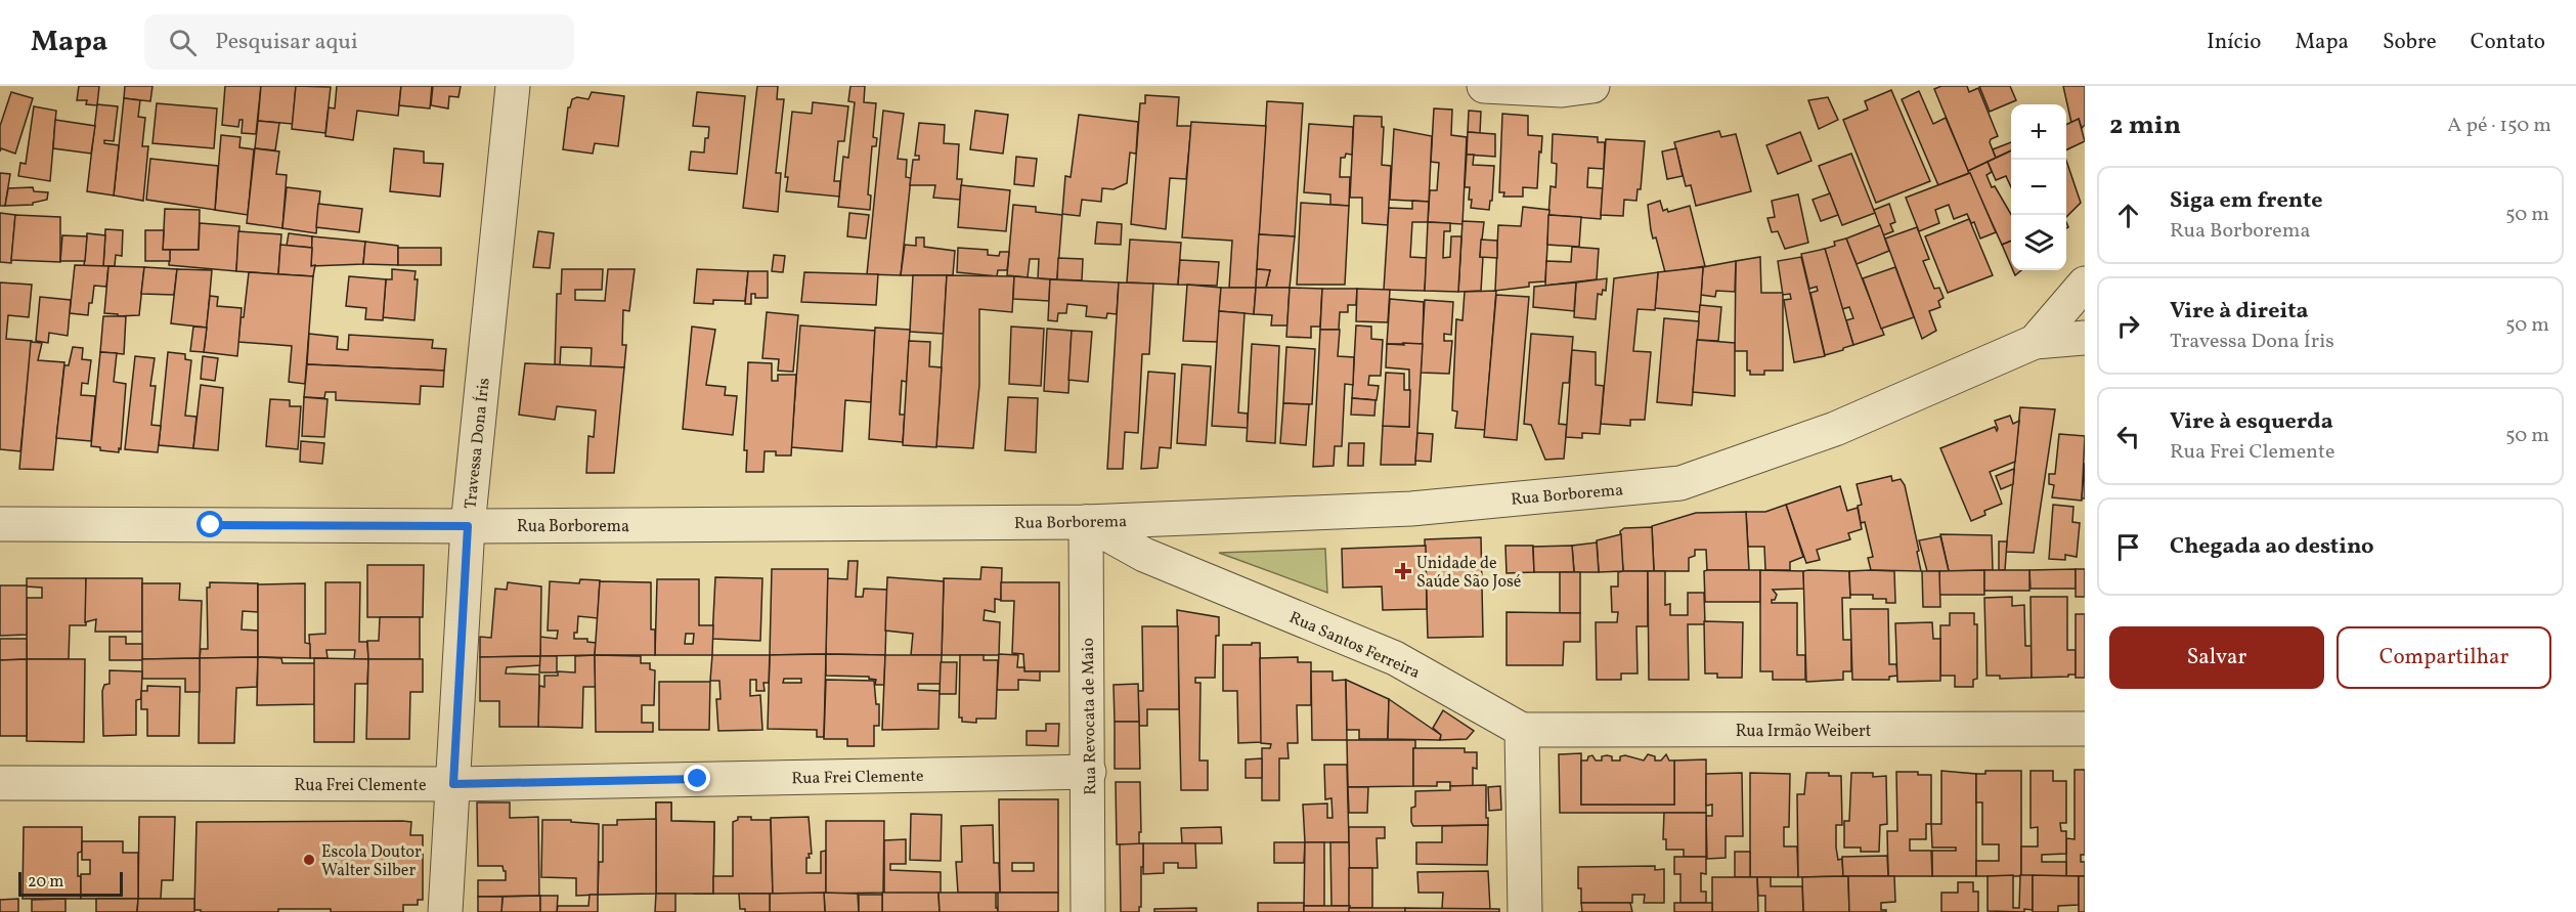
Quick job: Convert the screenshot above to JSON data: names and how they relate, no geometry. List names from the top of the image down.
{
  "streets": {
    "street": [
      "Travessa Dona Íris",
      "Rua Borborema",
      "Rua Santos Ferreira",
      "Rua Revocata de Maio",
      "Rua Irmão Weibert",
      "Rua Frei Clemente"
    ]
  },
  "crossings": [
    ["Travessa Dona Íris", "Rua Borborema"],
    ["Travessa Dona Íris", "Rua Frei Clemente"],
    ["Rua Borborema", "Rua Santos Ferreira"],
    ["Rua Borborema", "Rua Revocata de Maio"],
    ["Rua Santos Ferreira", "Rua Revocata de Maio"],
    ["Rua Santos Ferreira", "Rua Irmão Weibert"],
    ["Rua Revocata de Maio", "Rua Frei Clemente"]
  ],
  "places": {
    "health": ["Unidade de Saúde São José"],
    "other": ["Escola Doutor Walter Silber"]
  },
  "scale_bar": "20 m",
  "page": {
    "header": "Mapa",
    "search": "Pesquisar aqui",
    "nav": [
      "Início",
      "Mapa",
      "Sobre",
      "Contato"
    ],
    "heading": ["2 min", "A pé · 150 m"],
    "map_buttons": ["+", "−"],
    "list": [
      ["Siga em frente", "Rua Borborema", "50 m"],
      ["Vire à direita", "Travessa Dona Íris", "50 m"],
      ["Vire à esquerda", "Rua Frei Clemente", "50 m"],
      "Chegada ao destino"
    ],
    "buttons": ["Salvar", "Compartilhar"],
    "scale": "20 m"
  }
}
